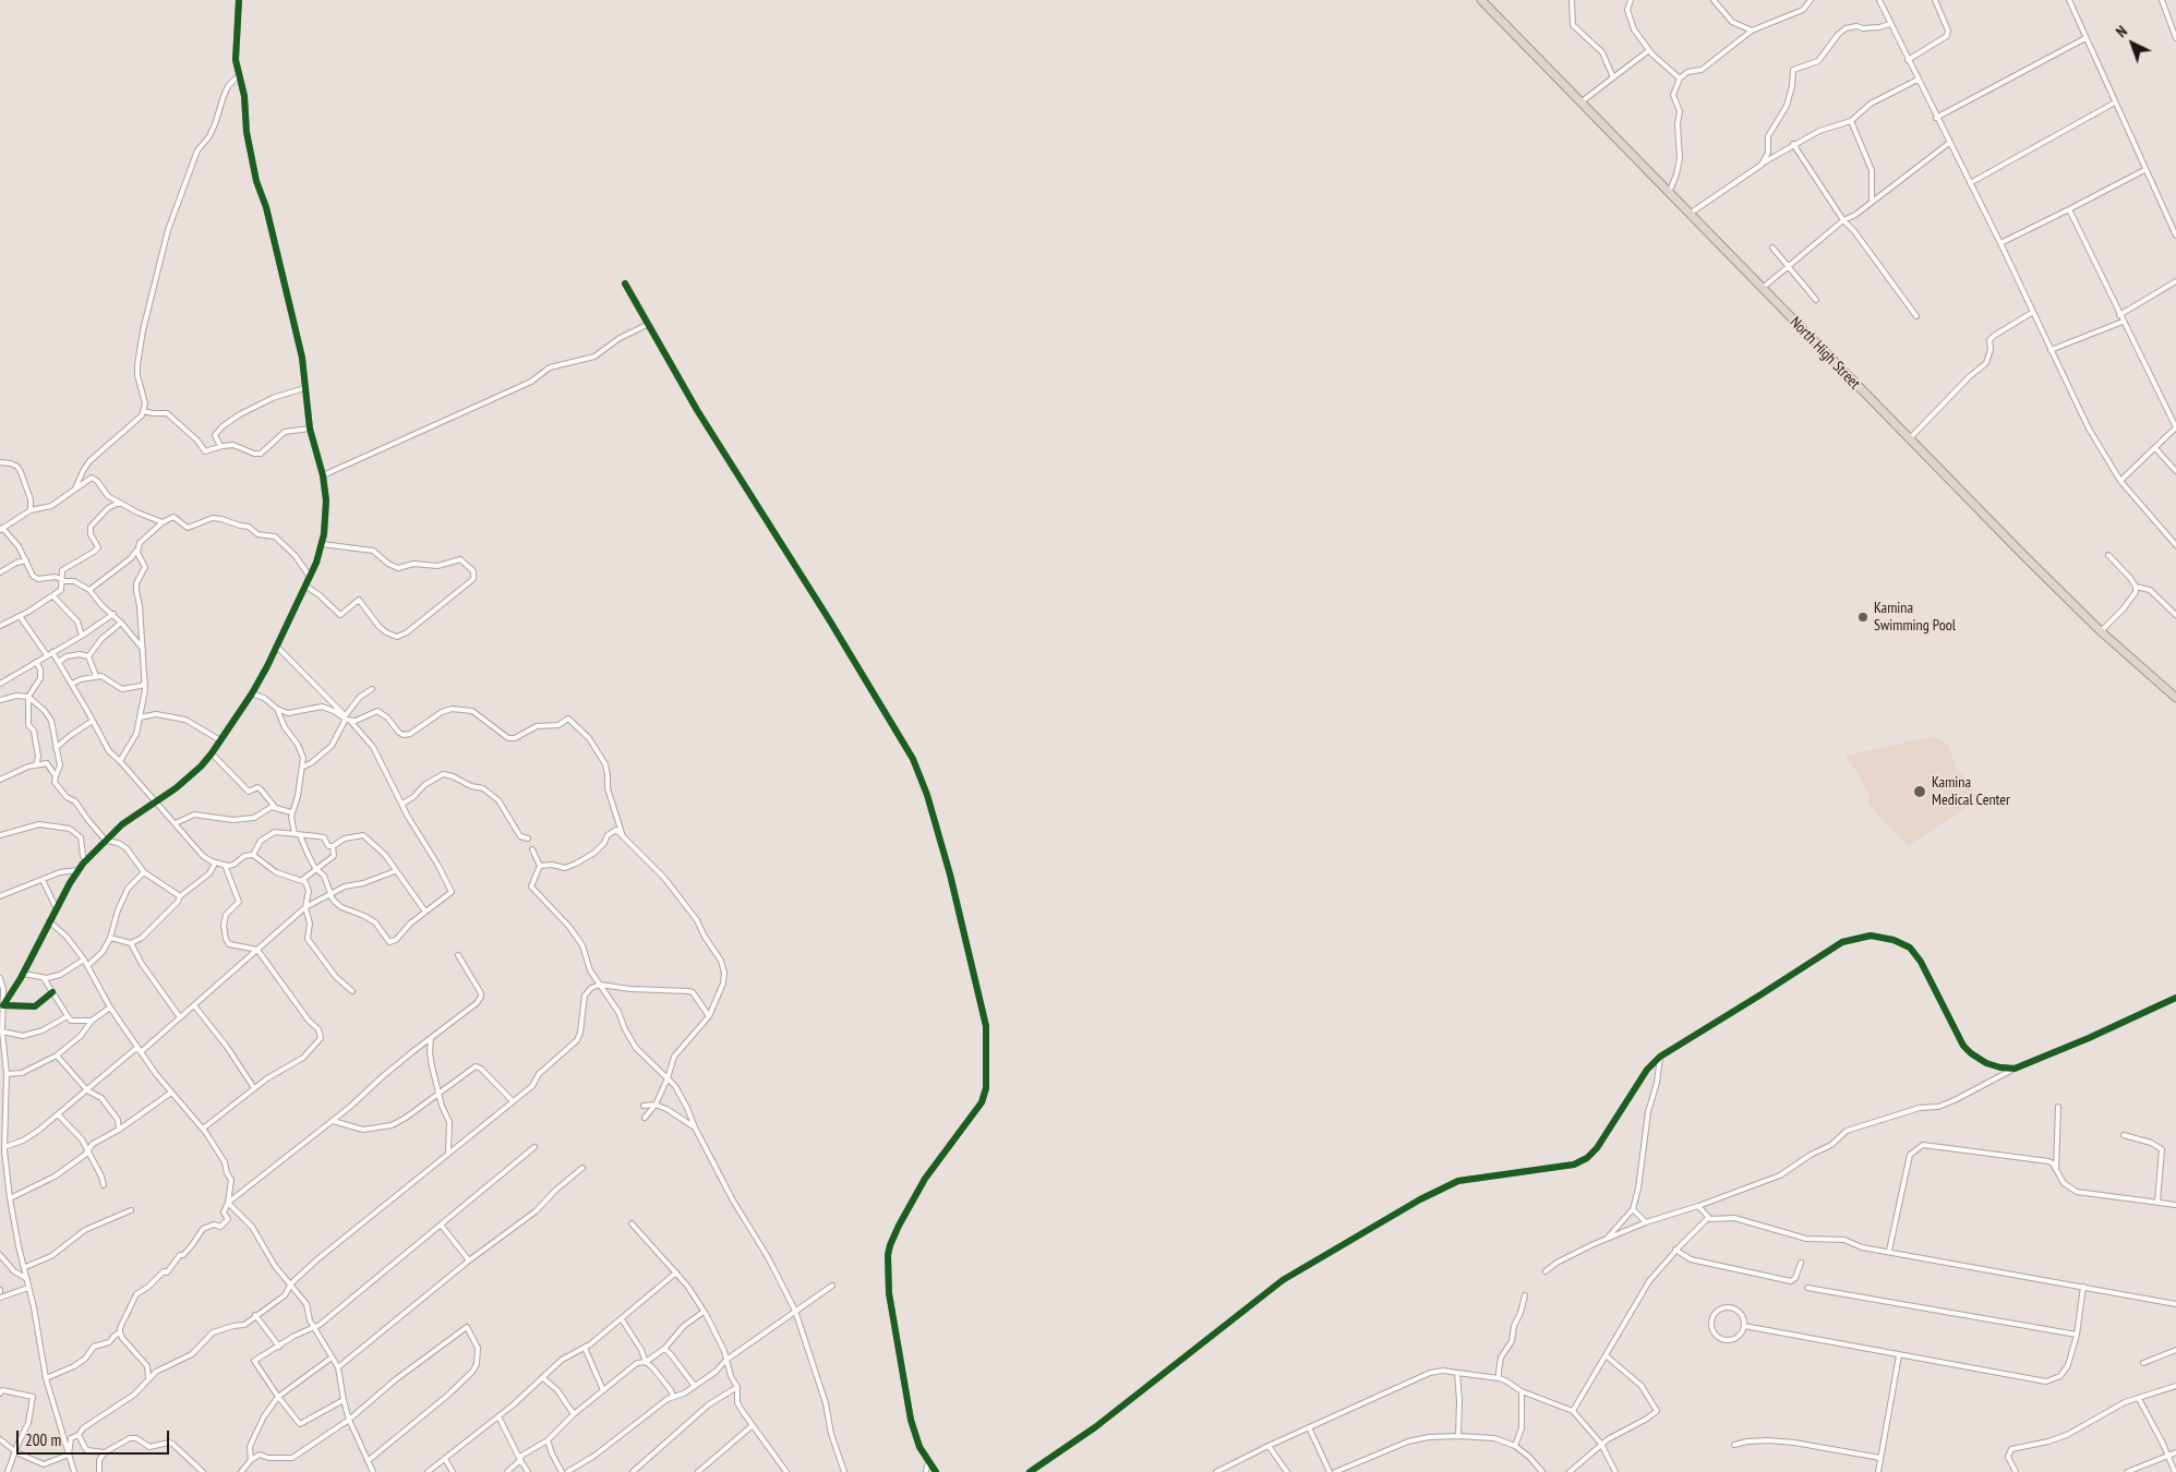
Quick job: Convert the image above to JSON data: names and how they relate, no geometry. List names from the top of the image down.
{
  "streets": {
    "highway": ["North High Street"]
  },
  "places": ["Kamina Swimming Pool", "Kamina Medical Center"],
  "scale_bar": "200 m",
  "north": "top left"
}
